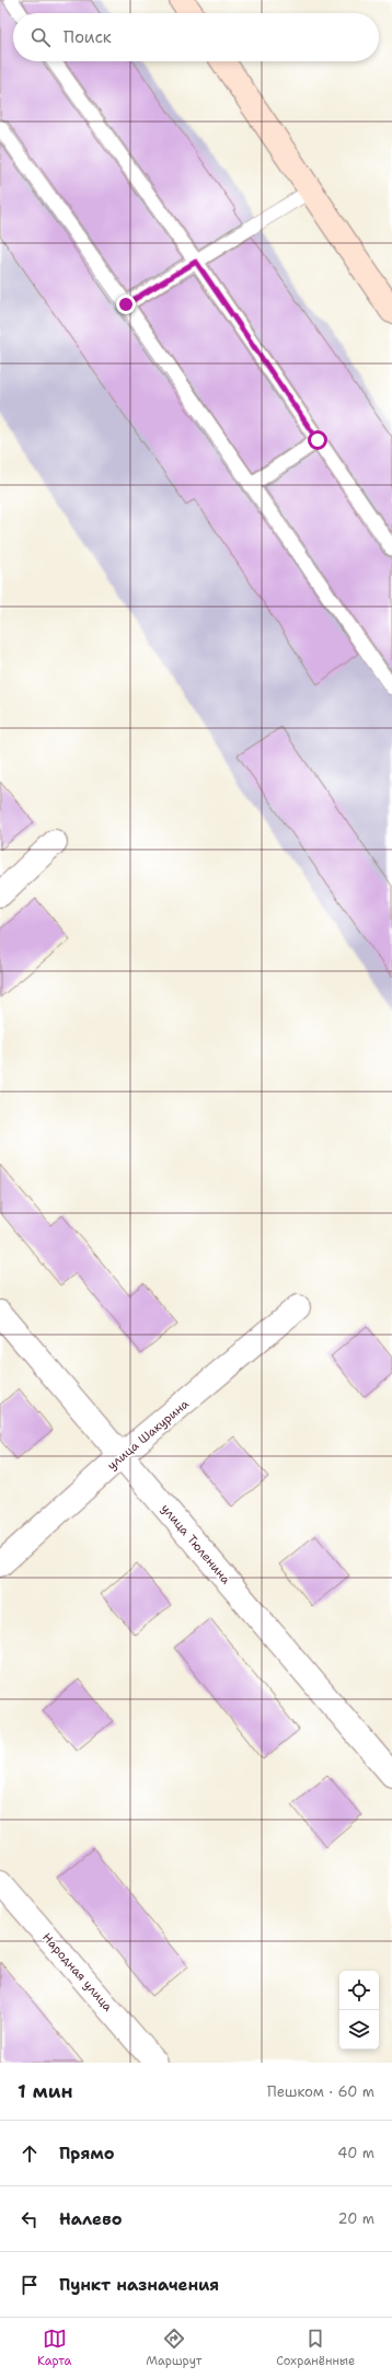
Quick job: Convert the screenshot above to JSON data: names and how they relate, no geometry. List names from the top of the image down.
{
  "streets": {
    "street": ["улица Шакурина", "улица Тюленина", "Народная улица"]
  },
  "crossings": [
    ["улица Шакурина", "улица Тюленина"]
  ],
  "page": {
    "search": "Поиск",
    "heading": ["1 мин", "Пешком · 60 m"],
    "list": [
      ["Прямо", "40 m"],
      ["Налево", "20 m"],
      "Пункт назначения"
    ],
    "nav": ["Карта", "Маршрут", "Сохранённые"]
  }
}
